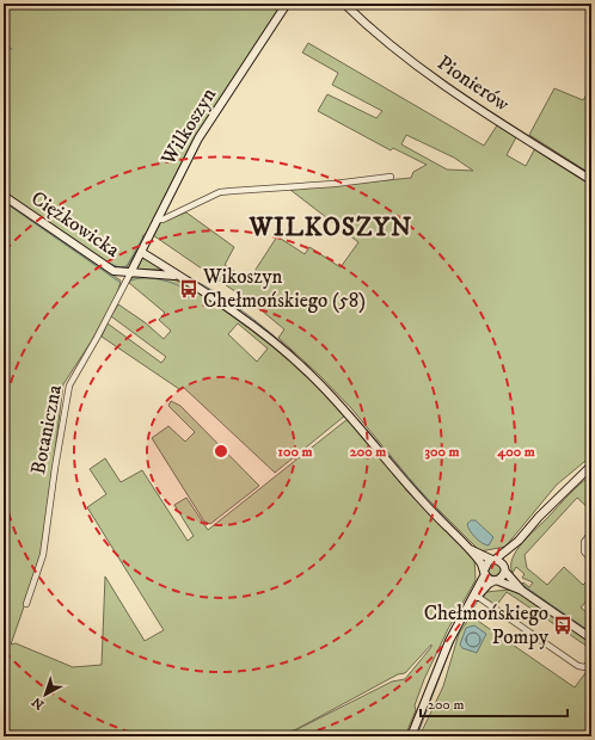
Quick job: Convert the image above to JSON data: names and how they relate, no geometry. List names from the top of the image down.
{
  "streets": {
    "street": [
      "Pionierów",
      "Wilkoszyn",
      "Ciężkowicka",
      "Botaniczna"
    ]
  },
  "crossings": [
    ["Wilkoszyn", "Ciężkowicka"],
    ["Wilkoszyn", "Botaniczna"],
    ["Ciężkowicka", "Botaniczna"]
  ],
  "districts": ["WILKOSZYN"],
  "places": {
    "bus stop": ["Wikoszyn Chełmońskiego (58)", "Chełmońskiego Pompy"]
  },
  "scale_bar": "200 m",
  "north": "bottom left",
  "rings": [
    "100 m",
    "200 m",
    "300 m",
    "400 m"
  ]
}
